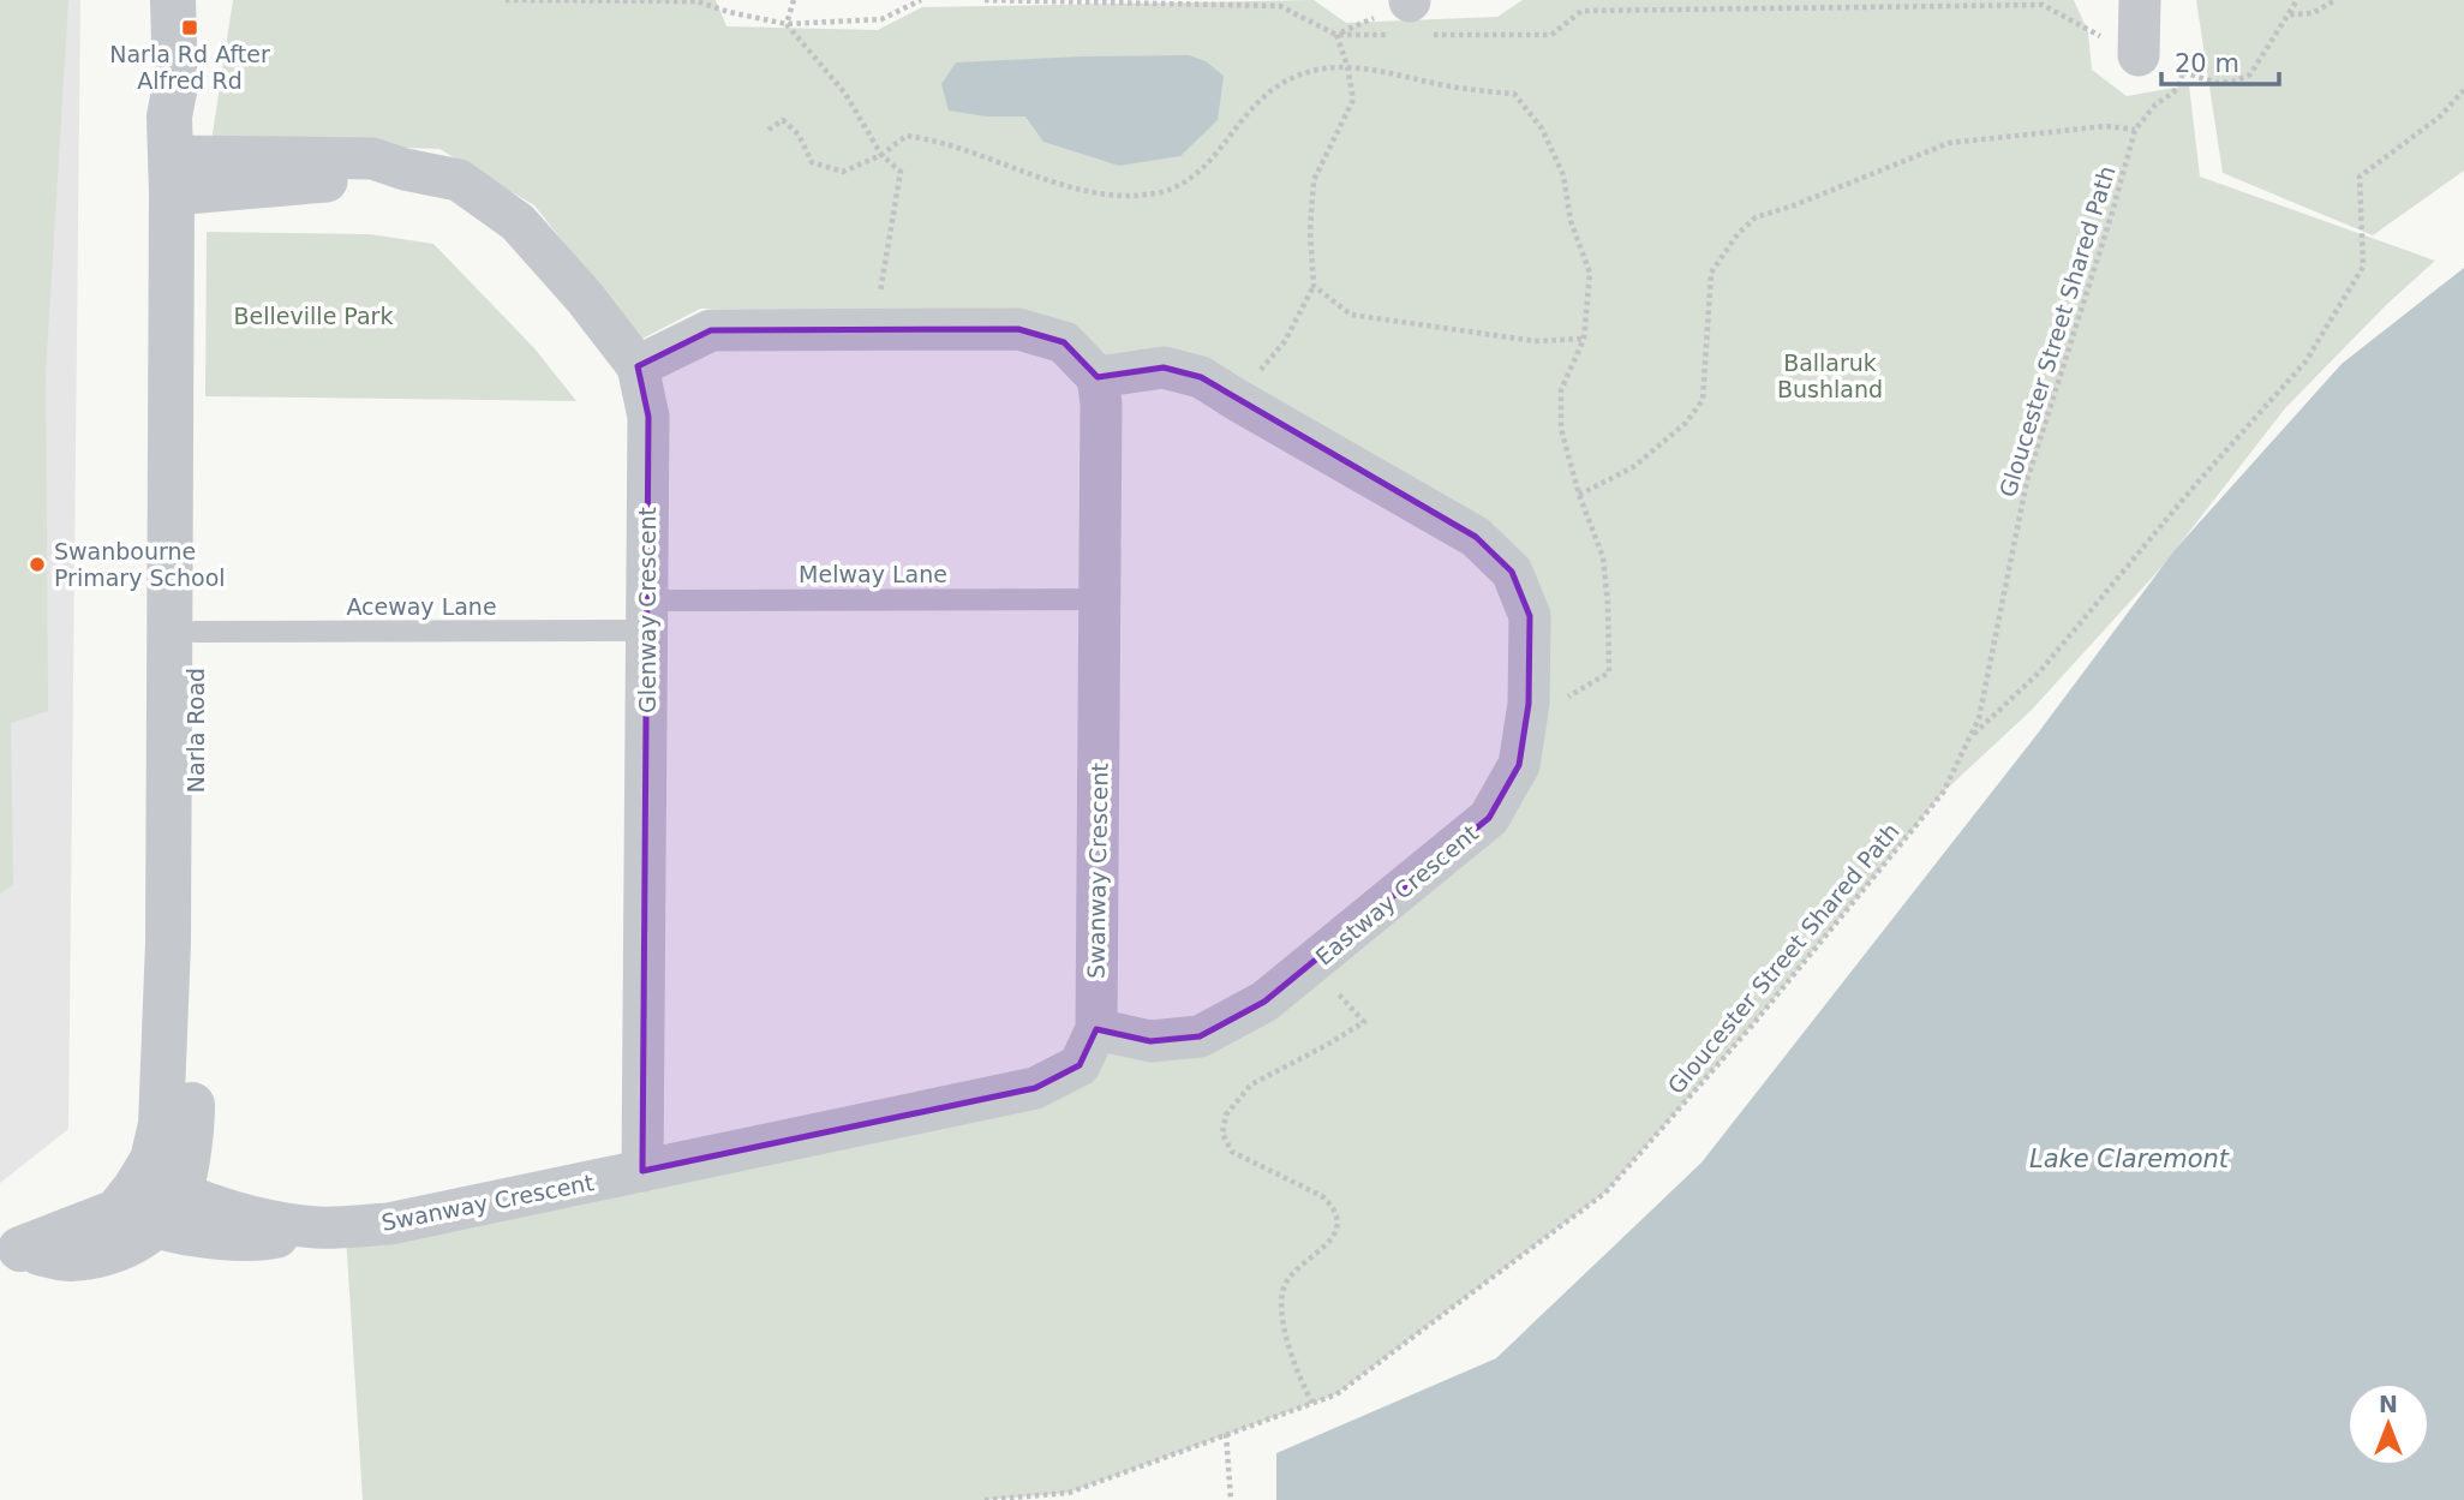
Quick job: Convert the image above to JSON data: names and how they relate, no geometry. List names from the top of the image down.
{
  "streets": {
    "street": [
      "Glenway Crescent",
      "Narla Road",
      "Swanway Crescent",
      "Eastway Crescent"
    ],
    "lane": ["Melway Lane", "Aceway Lane"],
    "path": ["Gloucester Street Shared Path"]
  },
  "crossings": [
    ["Melway Lane", "Aceway Lane"],
    ["Melway Lane", "Glenway Crescent"],
    ["Melway Lane", "Swanway Crescent"],
    ["Aceway Lane", "Glenway Crescent"],
    ["Aceway Lane", "Narla Road"],
    ["Glenway Crescent", "Narla Road"],
    ["Glenway Crescent", "Swanway Crescent"],
    ["Narla Road", "Swanway Crescent"],
    ["Swanway Crescent", "Eastway Crescent"]
  ],
  "water": ["Lake Claremont"],
  "parks": ["Belleville Park", "Ballaruk Bushland"],
  "places": {
    "transit": ["Narla Rd After Alfred Rd"],
    "other": ["Swanbourne Primary School"]
  },
  "scale_bar": "20 m",
  "north": "top"
}
